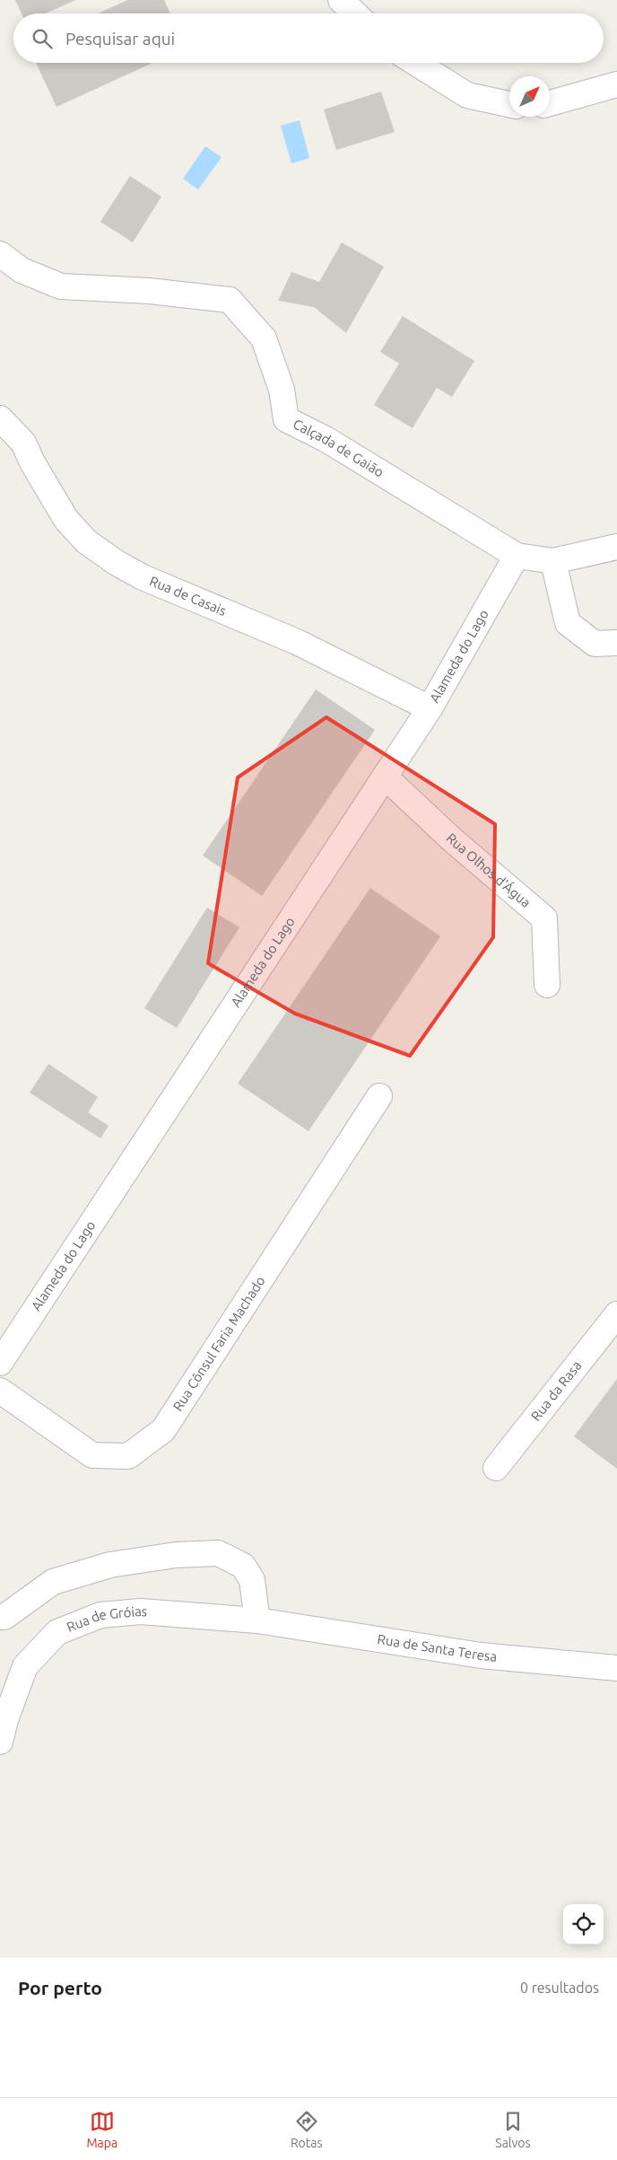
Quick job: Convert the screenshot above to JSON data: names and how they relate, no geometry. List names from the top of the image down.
{
  "streets": {
    "street": [
      "Calçada de Gaião",
      "Rua de Casais",
      "Alameda do Lago",
      "Rua Olhos d'Água",
      "Rua Cônsul Faria Machado",
      "Rua da Rasa",
      "Rua de Gróias",
      "Rua de Santa Teresa"
    ]
  },
  "crossings": [
    ["Calçada de Gaião", "Alameda do Lago"],
    ["Rua de Casais", "Alameda do Lago"],
    ["Alameda do Lago", "Rua Olhos d'Água"],
    ["Rua de Gróias", "Rua de Santa Teresa"]
  ],
  "north": "top right",
  "page": {
    "search": "Pesquisar aqui",
    "heading": ["Por perto", "0 resultados"],
    "nav": ["Mapa", "Rotas", "Salvos"]
  }
}
